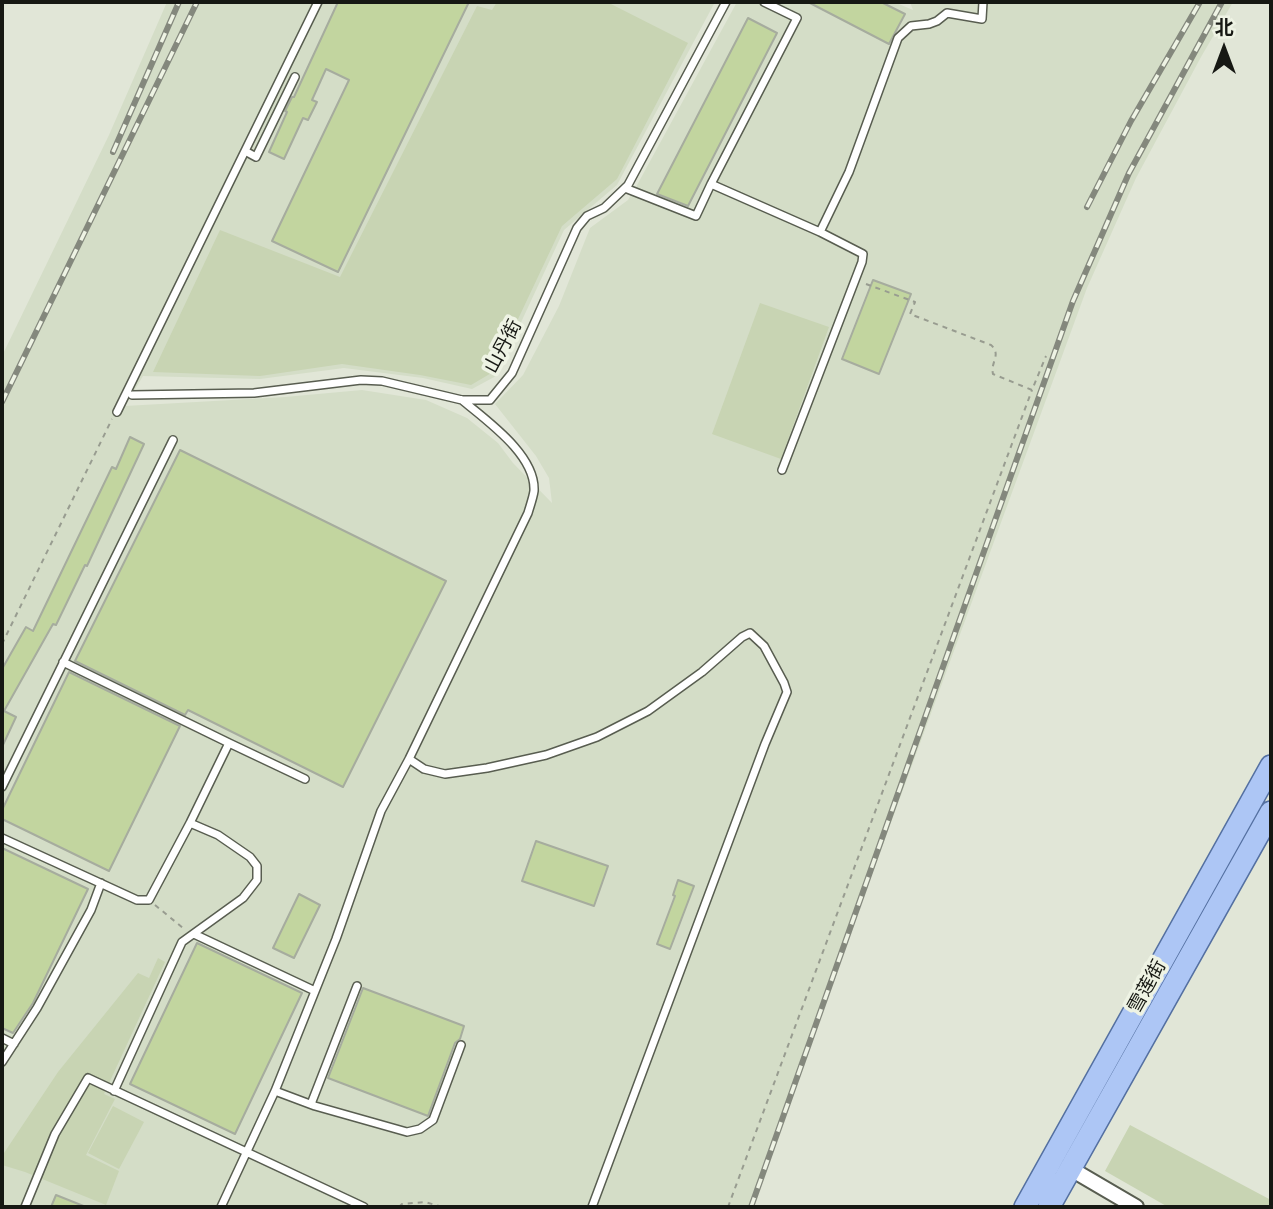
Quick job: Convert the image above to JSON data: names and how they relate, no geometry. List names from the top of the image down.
{
  "streets": {
    "main road": ["雪莲街"],
    "lane": ["山丹街"]
  },
  "north": "top"
}
